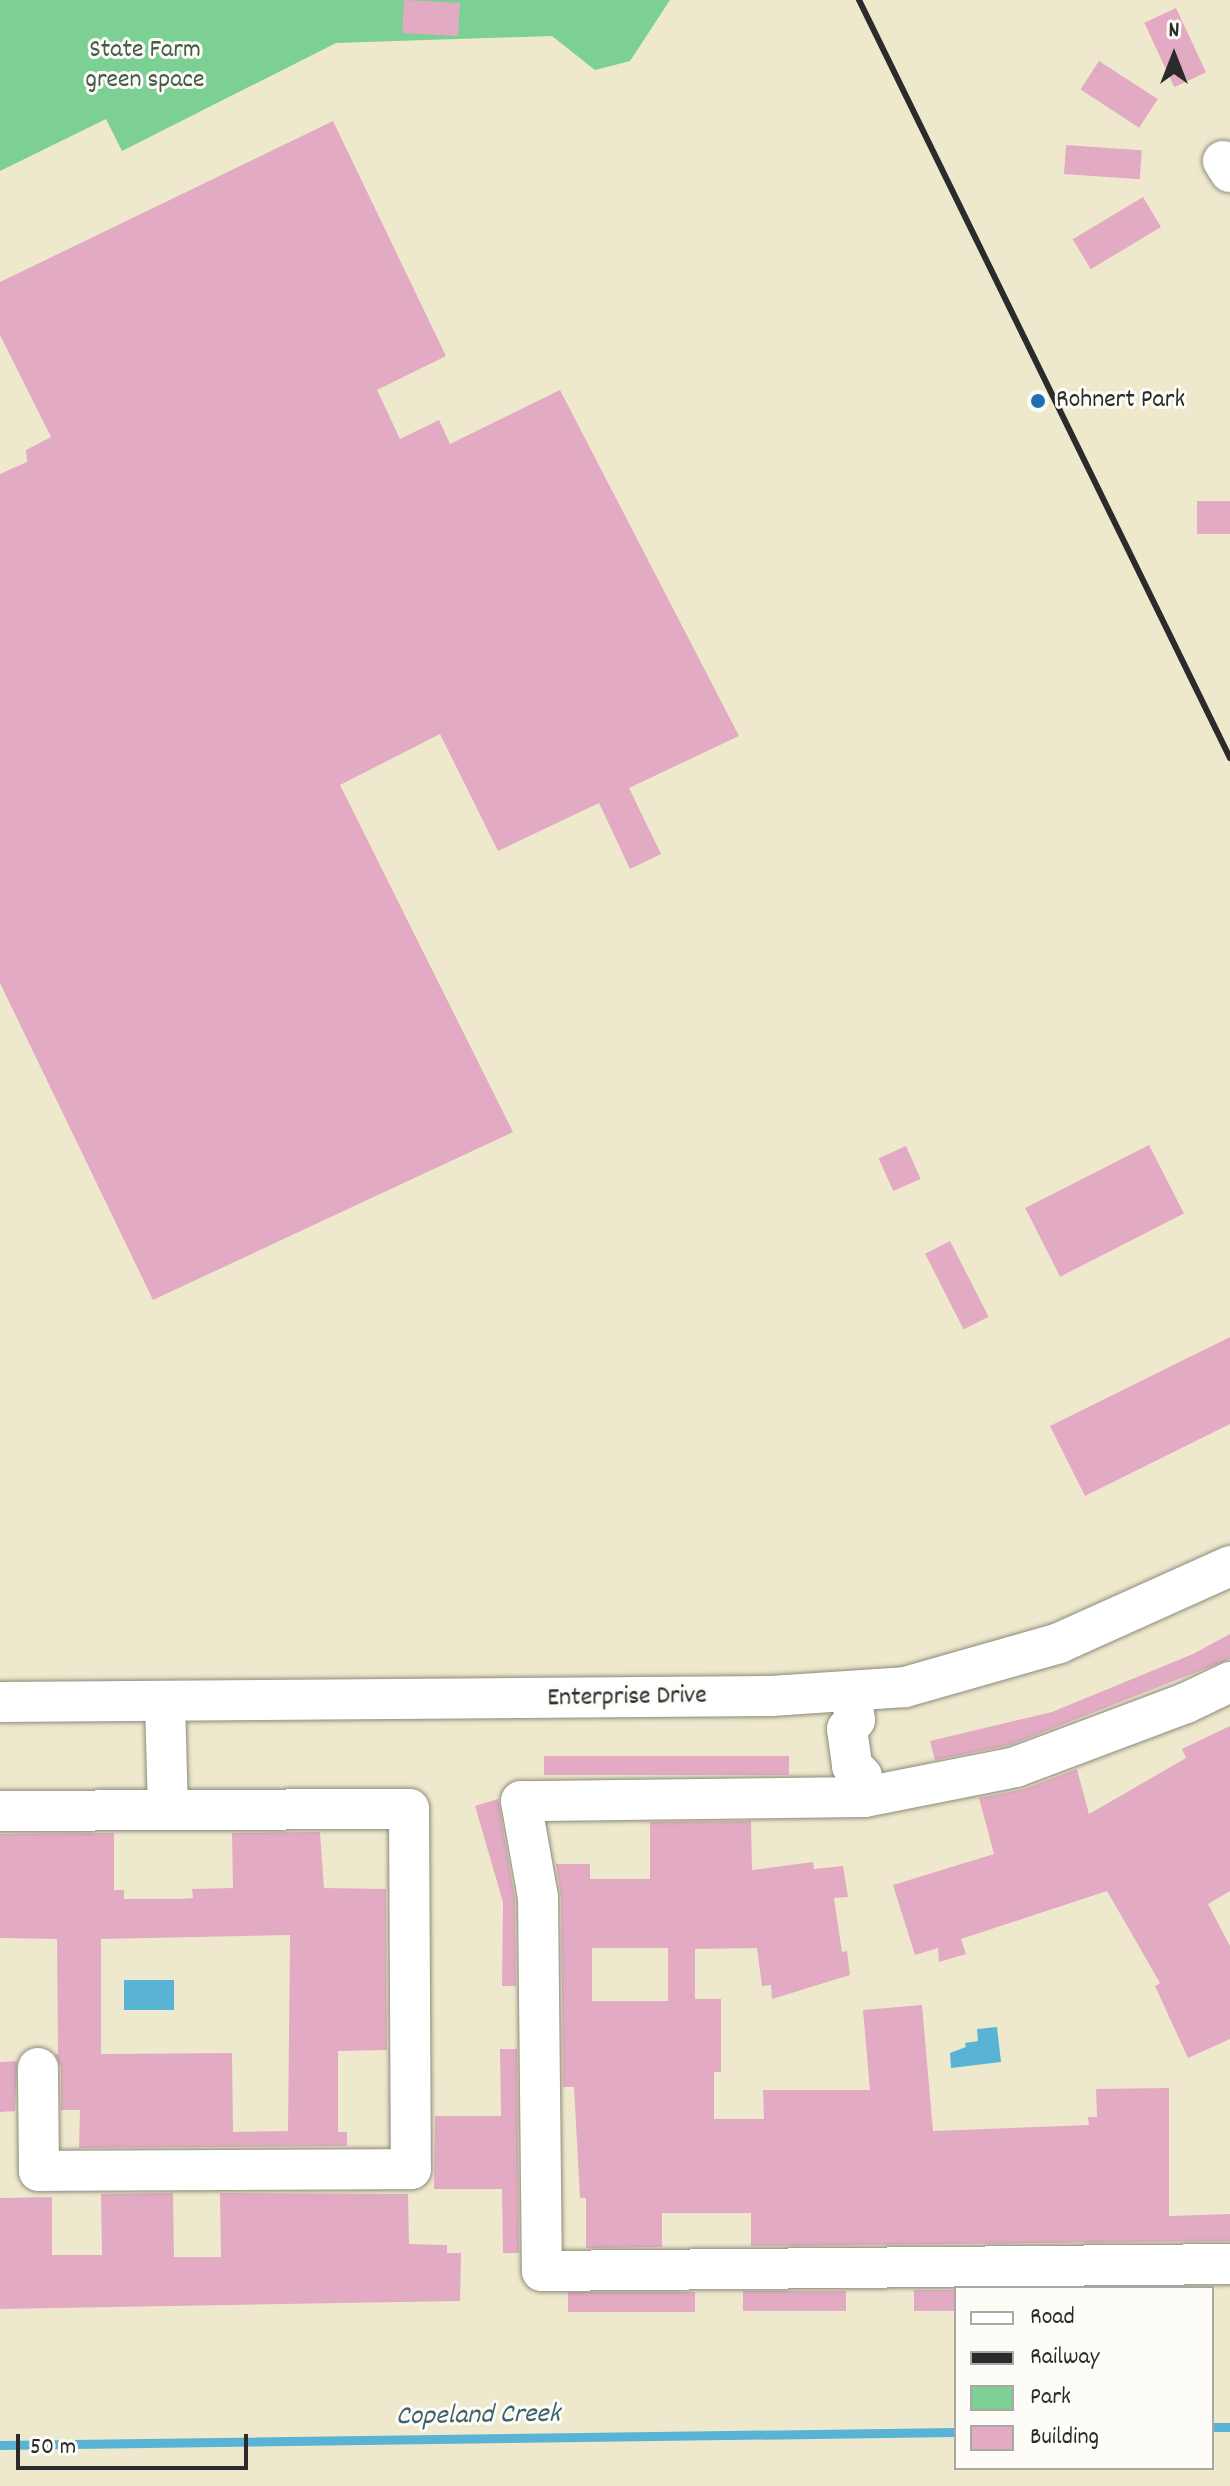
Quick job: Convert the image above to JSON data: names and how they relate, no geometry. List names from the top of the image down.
{
  "streets": {
    "street": ["Enterprise Drive"]
  },
  "water": ["Copeland Creek"],
  "parks": ["State Farm green space"],
  "places": ["Rohnert Park"],
  "legend": [
    "Road",
    "Railway",
    "Park",
    "Building"
  ],
  "scale_bar": "50 m",
  "north": "top"
}
